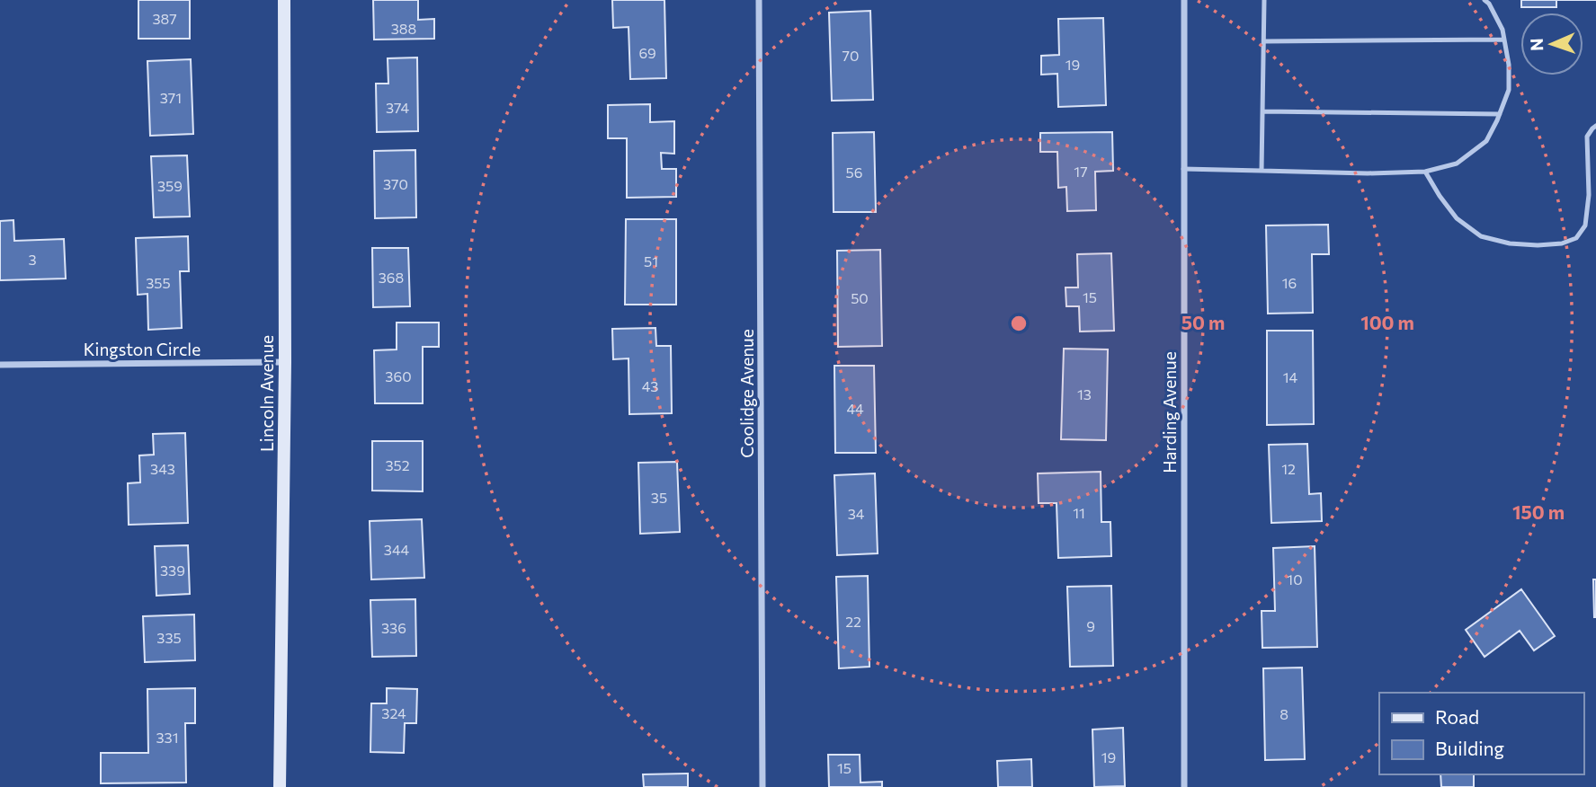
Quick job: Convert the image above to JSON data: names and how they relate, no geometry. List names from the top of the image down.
{
  "streets": {
    "street": [
      "Kingston Circle",
      "Lincoln Avenue",
      "Coolidge Avenue",
      "Harding Avenue"
    ]
  },
  "crossings": [
    ["Kingston Circle", "Lincoln Avenue"]
  ],
  "house_numbers": [
    "387",
    "388",
    "69",
    "70",
    "19",
    "371",
    "374",
    "17",
    "56",
    "370",
    "359",
    "3",
    "51",
    "368",
    "355",
    "16",
    "15",
    "50",
    "360",
    "14",
    "43",
    "13",
    "44",
    "352",
    "343",
    "12",
    "35",
    "11",
    "34",
    "344",
    "339",
    "10",
    "22",
    "9",
    "336",
    "335",
    "324",
    "8",
    "331",
    "19",
    "15"
  ],
  "legend": ["Road", "Building"],
  "north": "left",
  "rings": ["50 m", "100 m", "150 m"]
}
